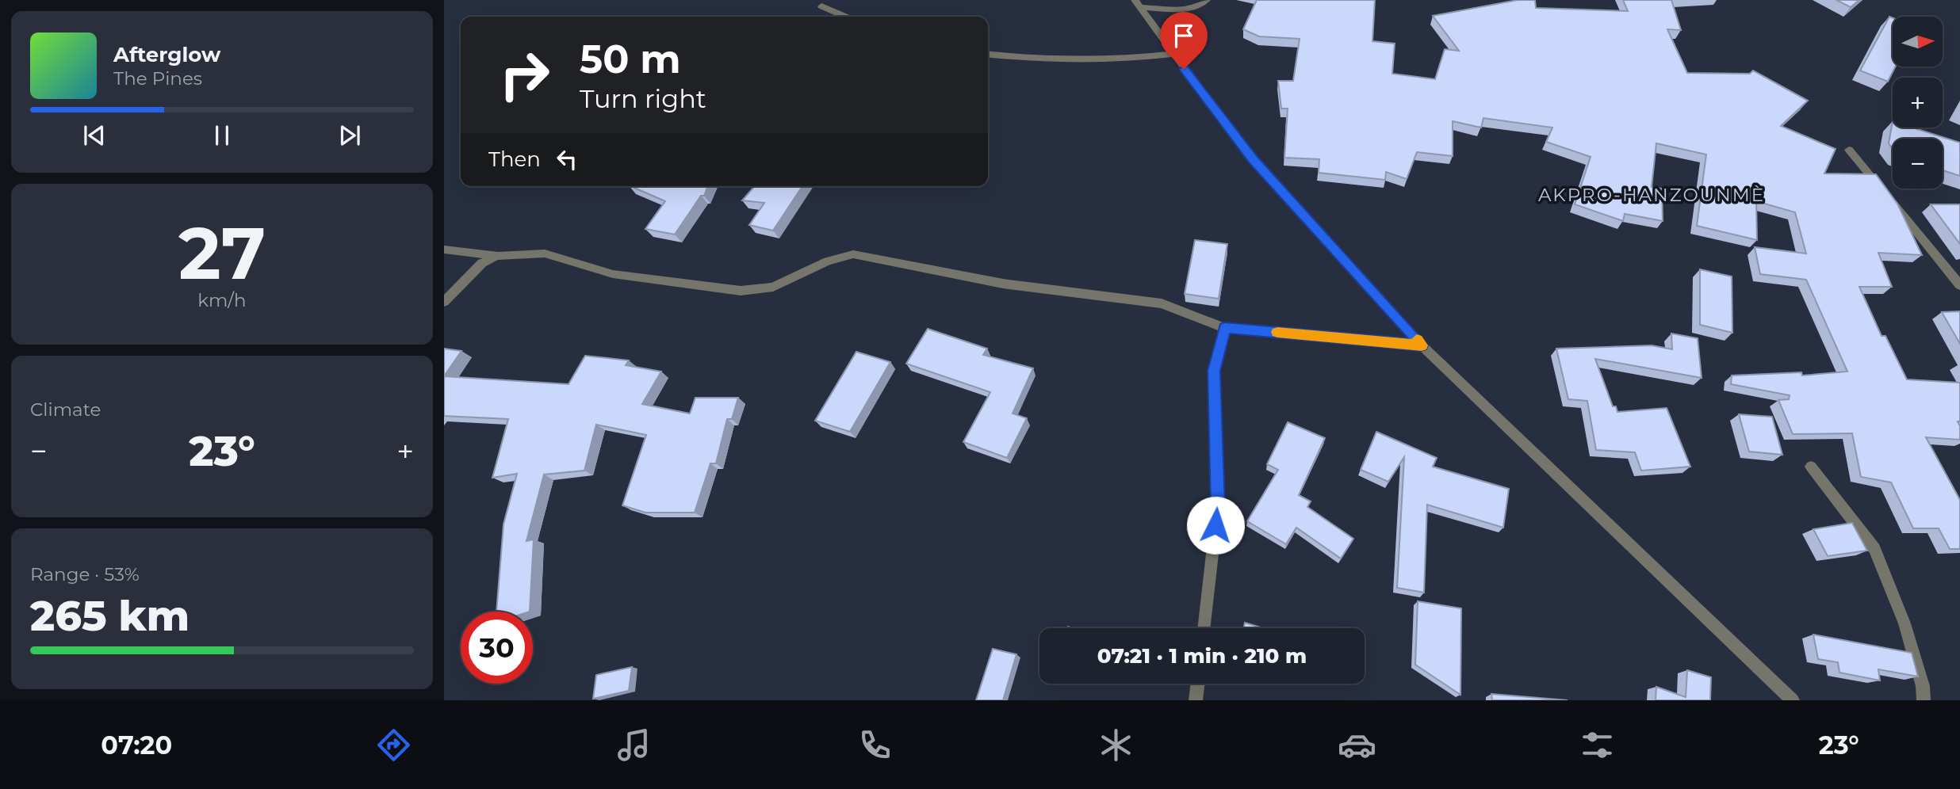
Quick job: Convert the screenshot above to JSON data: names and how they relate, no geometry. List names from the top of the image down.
{
  "districts": ["AKPRO-HANZOUNMÈ"],
  "north": "right",
  "page": {
    "map_buttons": ["+", "−"],
    "turn": ["50 m", "Turn right"],
    "song": ["Afterglow", "The Pines"],
    "then": "Then",
    "tile": [
      ["27", "km/h"],
      "Climate",
      ["Range · 53%", "265 km"]
    ],
    "heat": ["−", "23°", "+"],
    "limit": "30",
    "trip": "07:21 · 1 min · 210 m",
    "tabs": ["07:20", "23°"]
  }
}
